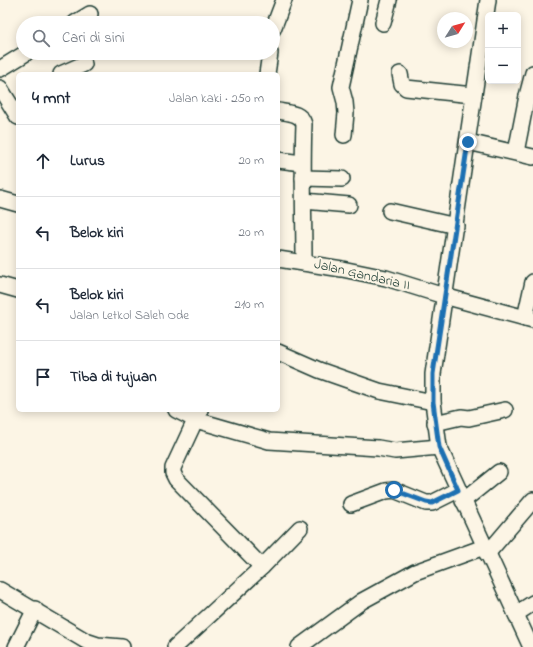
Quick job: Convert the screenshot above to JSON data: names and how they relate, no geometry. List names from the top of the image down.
{
  "streets": {
    "street": ["Jalan Gandaria II"]
  },
  "north": "top right",
  "page": {
    "map_buttons": ["+", "−"],
    "search": "Cari di sini",
    "heading": ["4 mnt", "Jalan kaki · 250 m"],
    "list": [
      ["Lurus", "20 m"],
      ["Belok kiri", "20 m"],
      ["Belok kiri", "Jalan Letkol Saleh Ode", "210 m"],
      "Tiba di tujuan"
    ]
  }
}
